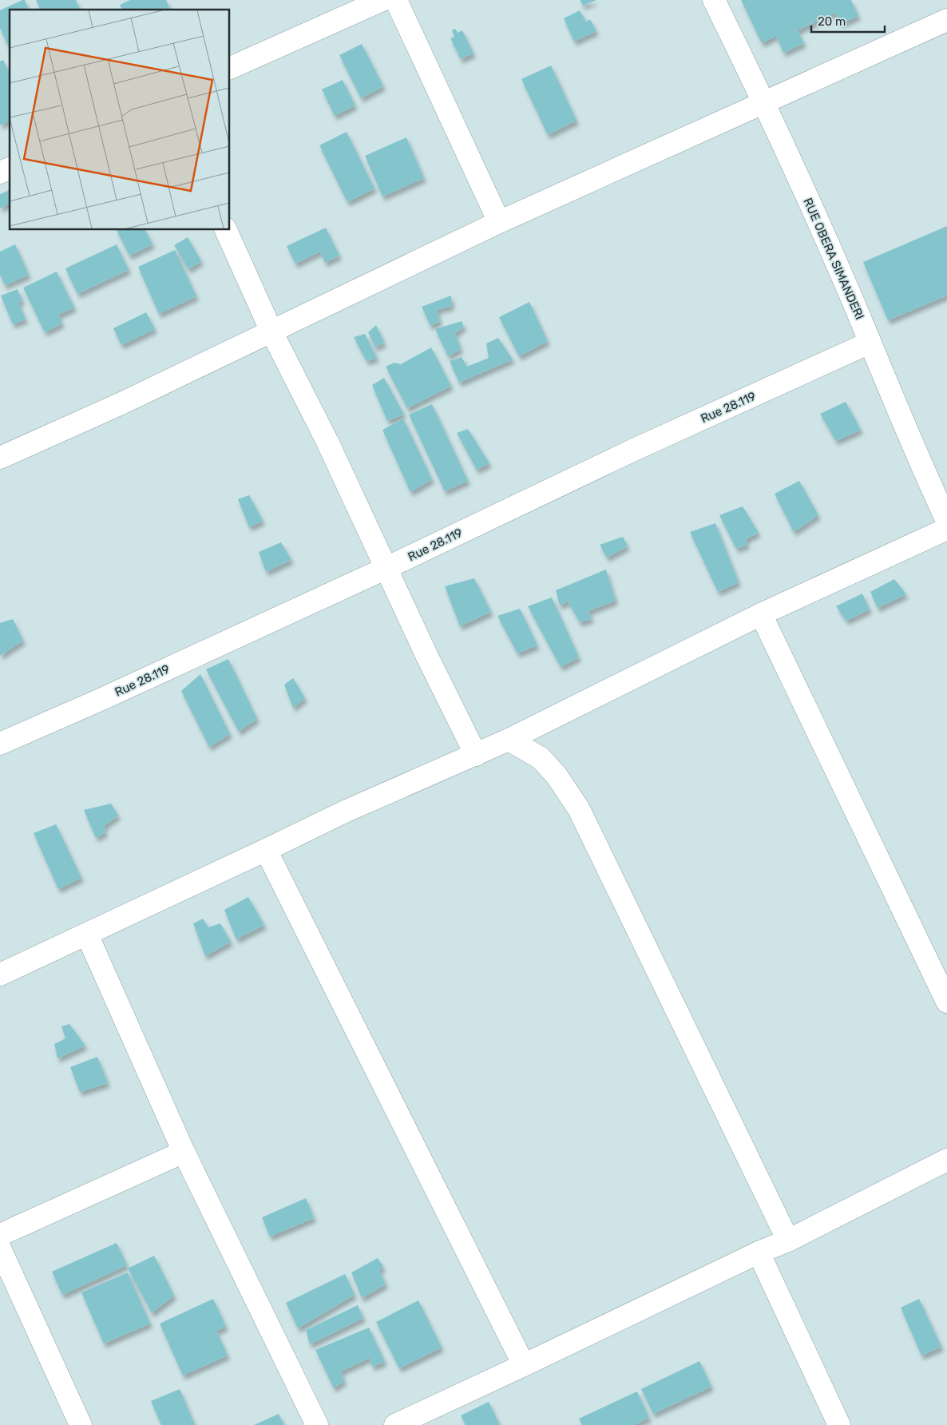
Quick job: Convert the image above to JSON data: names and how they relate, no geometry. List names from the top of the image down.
{
  "streets": {
    "street": ["RUE OBERA SIMANDERI", "Rue 28.119"]
  },
  "crossings": [
    ["RUE OBERA SIMANDERI", "Rue 28.119"]
  ],
  "scale_bar": "20 m"
}
